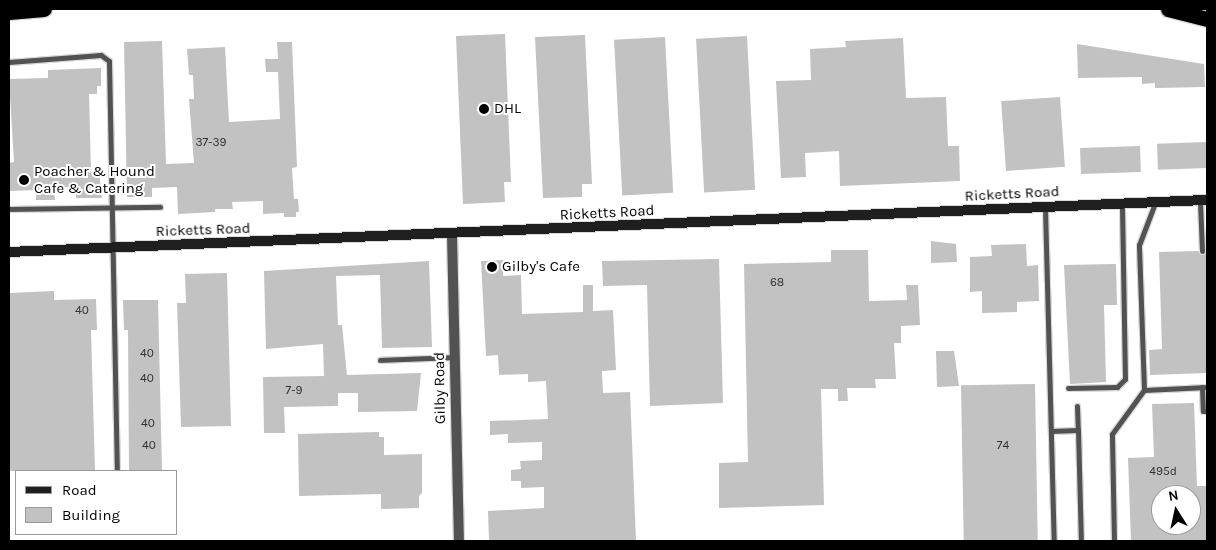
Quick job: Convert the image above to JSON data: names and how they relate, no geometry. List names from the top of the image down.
{
  "streets": {
    "street": ["Ricketts Road", "Gilby Road"]
  },
  "crossings": [
    ["Ricketts Road", "Gilby Road"]
  ],
  "places": ["DHL", "Poacher & Hound Cafe & Catering", "Gilby's Cafe"],
  "house_numbers": [
    "37-39",
    "68",
    "40",
    "40",
    "40",
    "7-9",
    "40",
    "40",
    "74",
    "495d"
  ],
  "legend": ["Road", "Building"],
  "north": "top"
}
